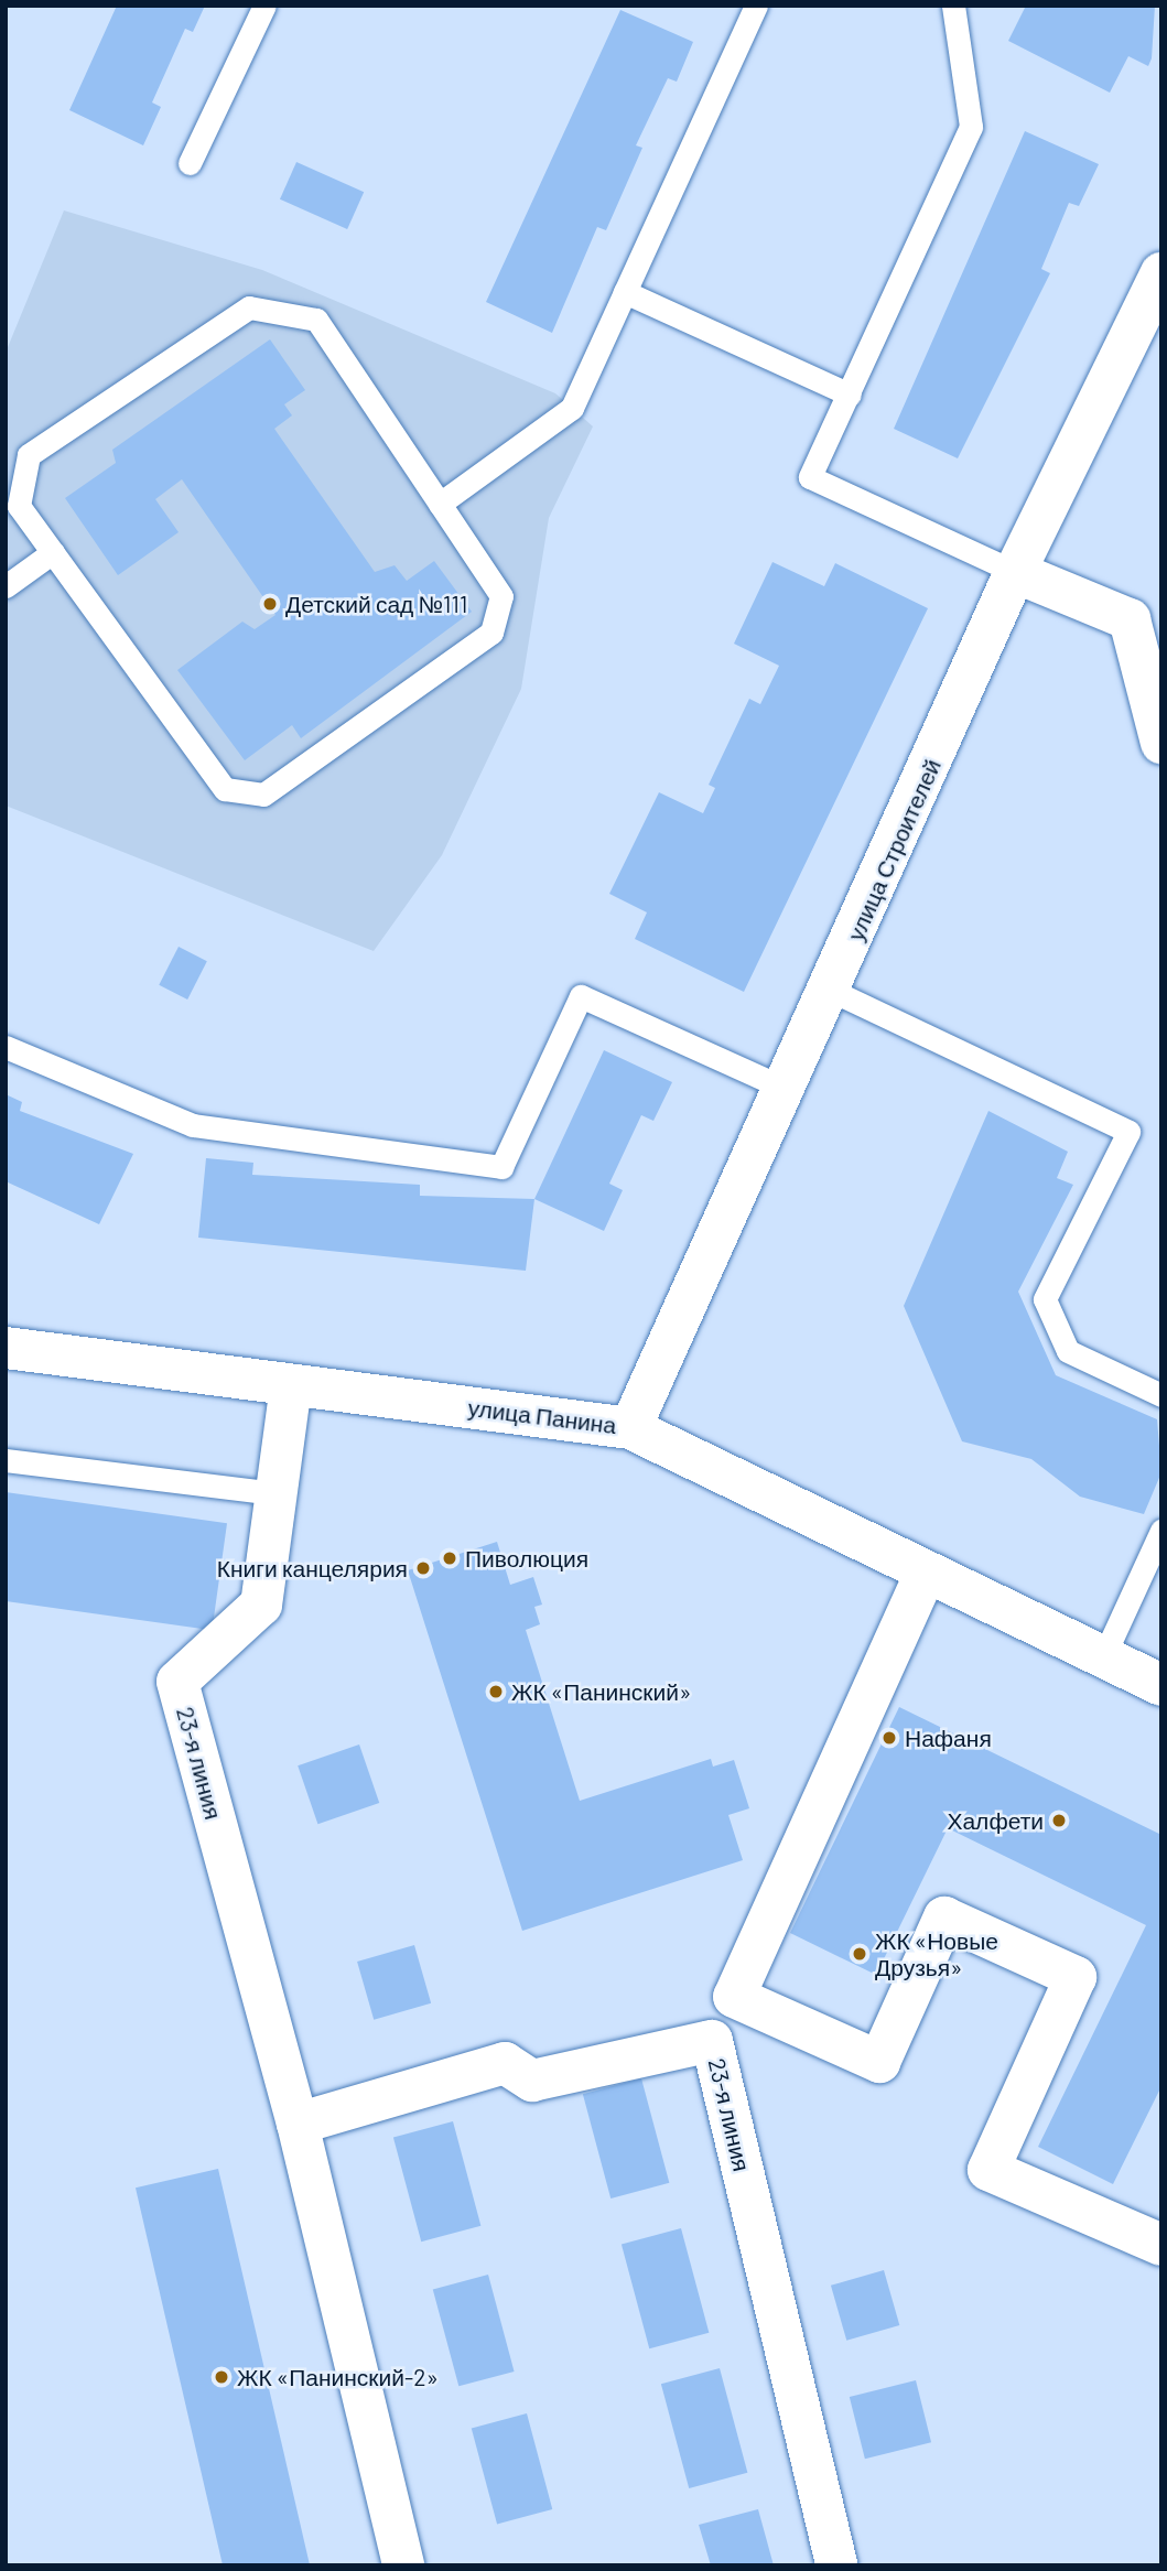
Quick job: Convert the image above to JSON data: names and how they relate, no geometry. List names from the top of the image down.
{
  "streets": {
    "street": ["улица Строителей", "улица Панина", "23-я линия"]
  },
  "crossings": [
    ["улица Строителей", "улица Панина"],
    ["улица Панина", "23-я линия"]
  ],
  "places": [
    "Детский сад №111",
    "Пиволюция",
    "Книги канцелярия",
    "ЖК «Панинский»",
    "Нафаня",
    "Халфети",
    "ЖК «Новые Друзья»",
    "ЖК «Панинский-2»"
  ]
}
